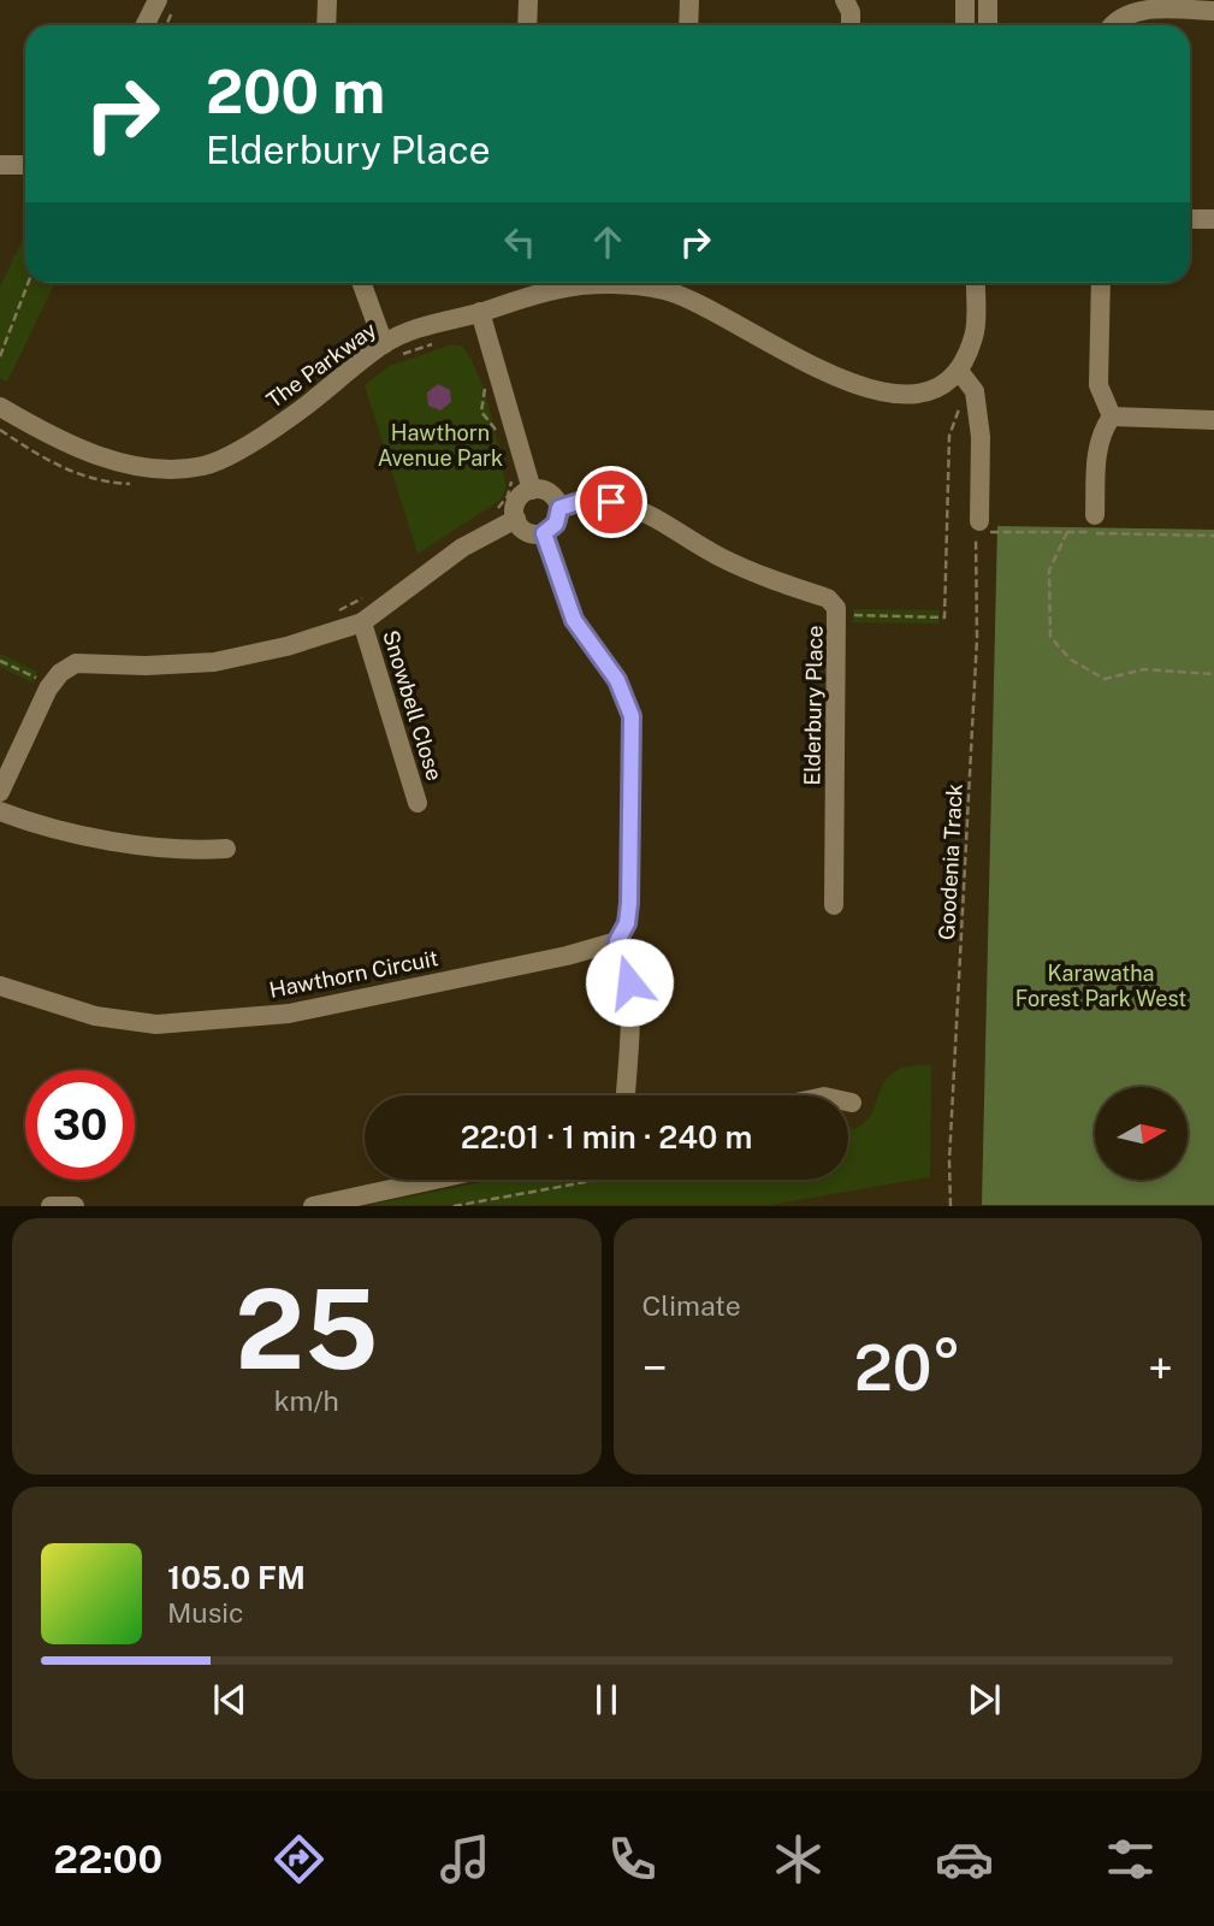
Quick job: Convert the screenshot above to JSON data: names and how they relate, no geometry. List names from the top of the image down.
{
  "streets": {
    "street": [
      "The Parkway",
      "Snowbell Close",
      "Elderbury Place",
      "Hawthorn Circuit"
    ],
    "path": ["Goodenia Track"]
  },
  "parks": ["Hawthorn Avenue Park", "Karawatha Forest Park West"],
  "north": "right",
  "page": {
    "turn": ["200 m", "Elderbury Place"],
    "limit": "30",
    "trip": "22:01 · 1 min · 240 m",
    "tile": [
      ["25", "km/h"],
      "Climate"
    ],
    "heat": ["−", "20°", "+"],
    "song": ["105.0 FM", "Music"],
    "tabs": "22:00"
  }
}
